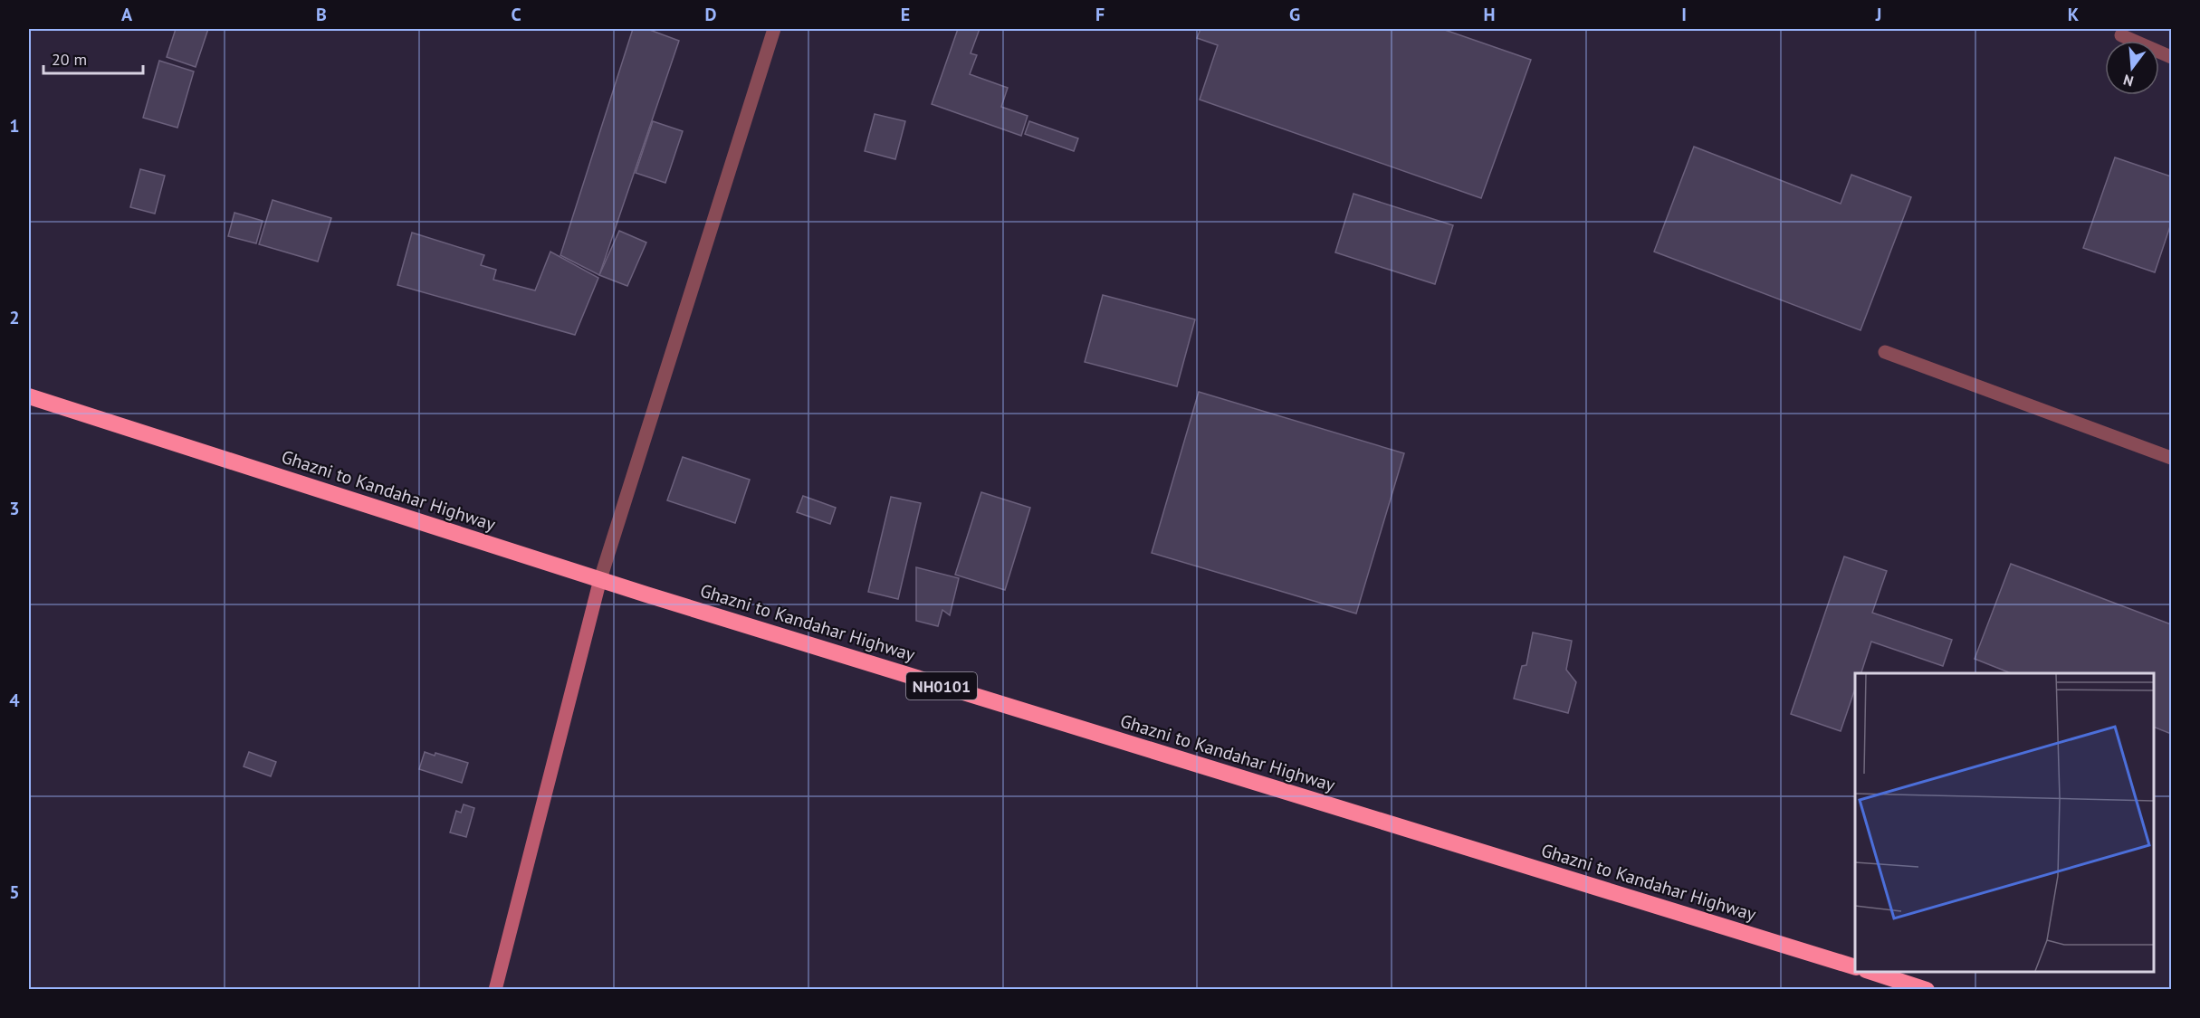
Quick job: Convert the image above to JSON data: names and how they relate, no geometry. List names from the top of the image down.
{
  "streets": {
    "highway": ["Ghazni to Kandahar Highway", "NH0101"]
  },
  "scale_bar": "20 m",
  "north": "bottom",
  "grid": {
    "columns": [
      "A",
      "B",
      "C",
      "D",
      "E",
      "F",
      "G",
      "H",
      "I",
      "J",
      "K"
    ],
    "rows": [
      "1",
      "2",
      "3",
      "4",
      "5"
    ]
  }
}
